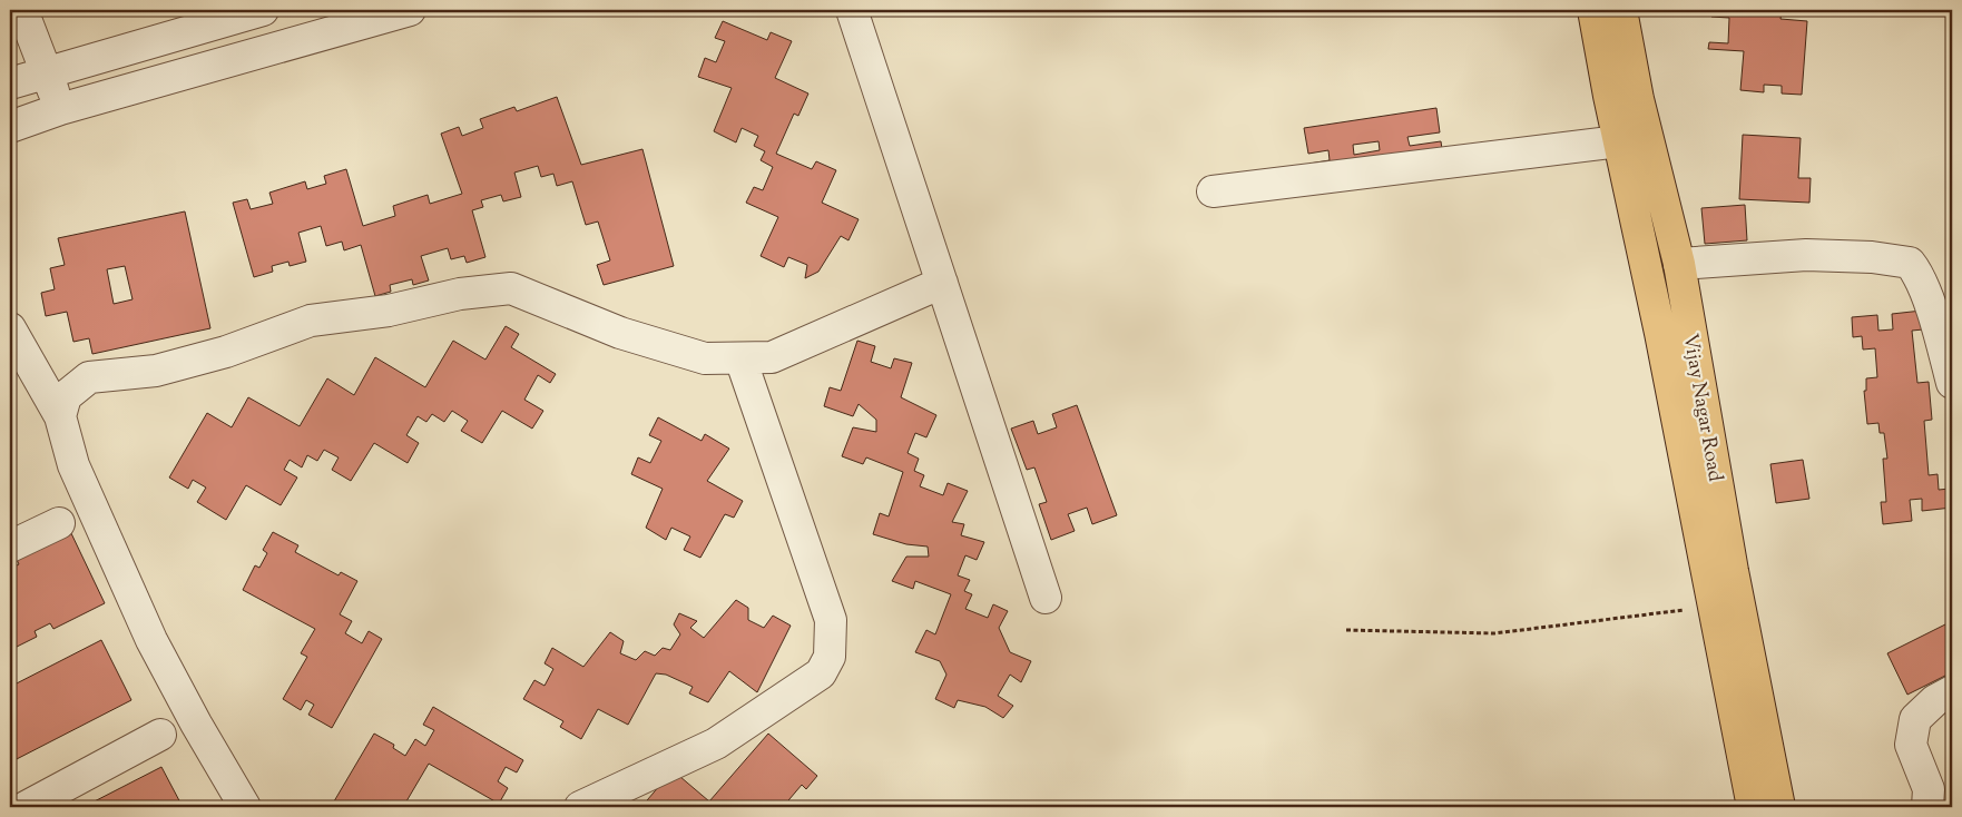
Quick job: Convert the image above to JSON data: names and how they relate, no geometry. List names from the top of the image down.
{
  "streets": {
    "main road": ["Vijay Nagar Road"]
  }
}
